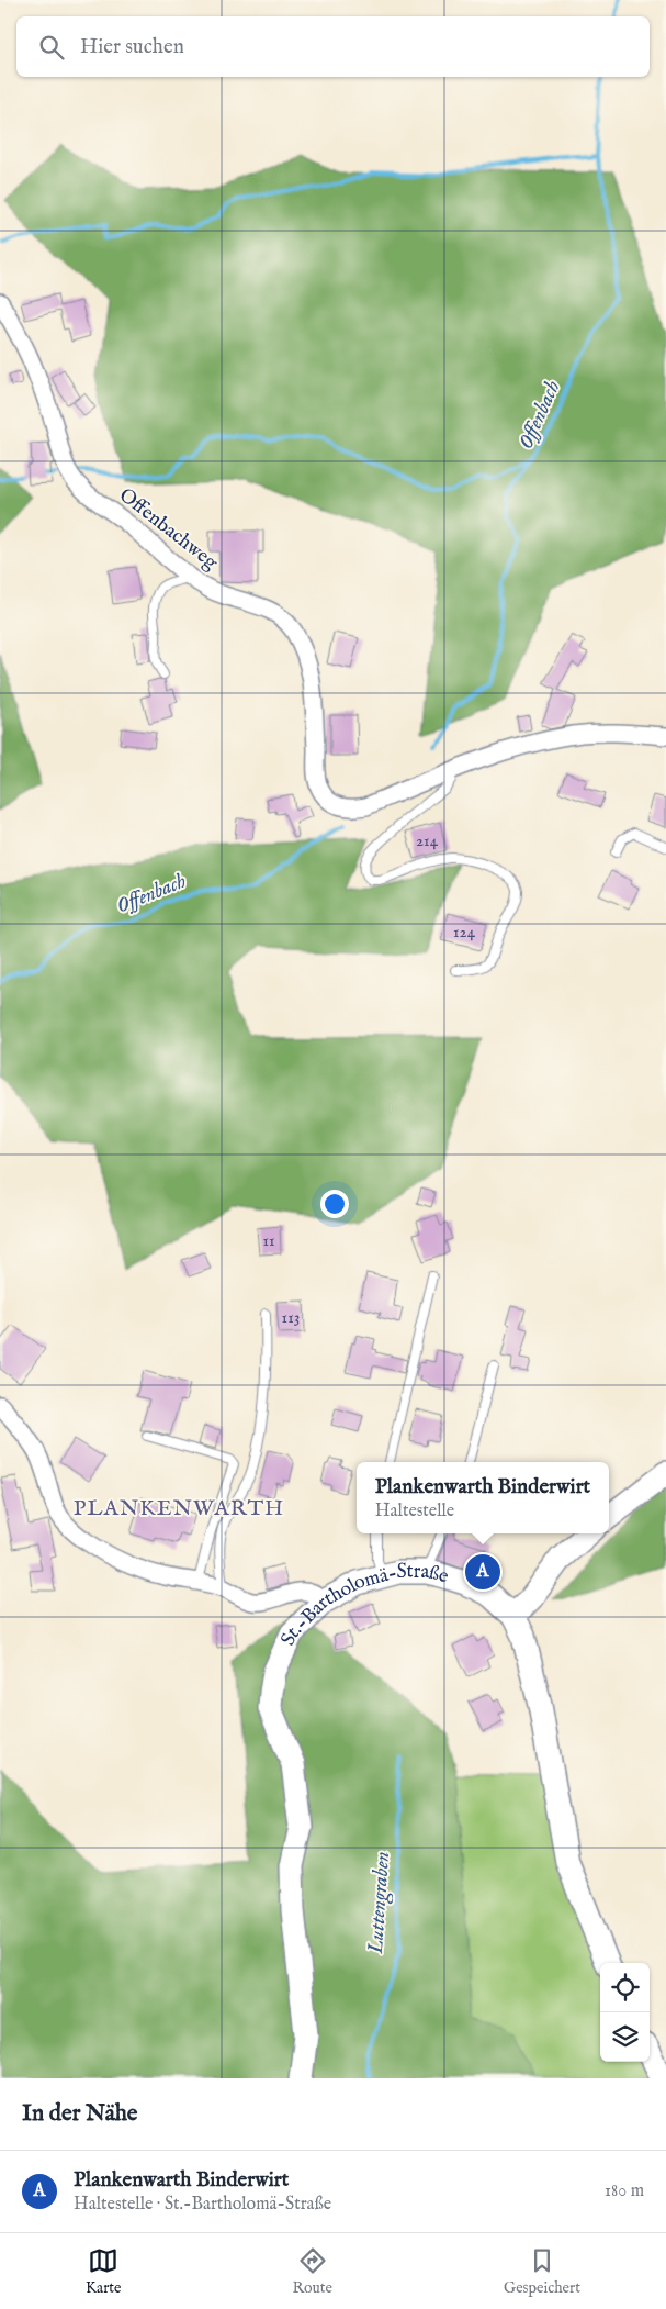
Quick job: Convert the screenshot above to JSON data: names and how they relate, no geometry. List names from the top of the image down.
{
  "streets": {
    "main road": ["St.-Bartholomä-Straße"],
    "street": ["Offenbachweg"]
  },
  "districts": ["PLANKENWARTH"],
  "water": ["Offenbach", "Luttengraben"],
  "house_numbers": [
    "214",
    "124",
    "11",
    "113"
  ],
  "page": {
    "search": "Hier suchen",
    "popup": ["Plankenwarth Binderwirt", "Haltestelle"],
    "pins": "A",
    "heading": "In der Nähe",
    "list": [
      {
        "mark": "A",
        "name": "Plankenwarth Binderwirt",
        "note": "Haltestelle · St.-Bartholomä-Straße",
        "value": "180 m"
      }
    ],
    "nav": ["Karte", "Route", "Gespeichert"]
  }
}
